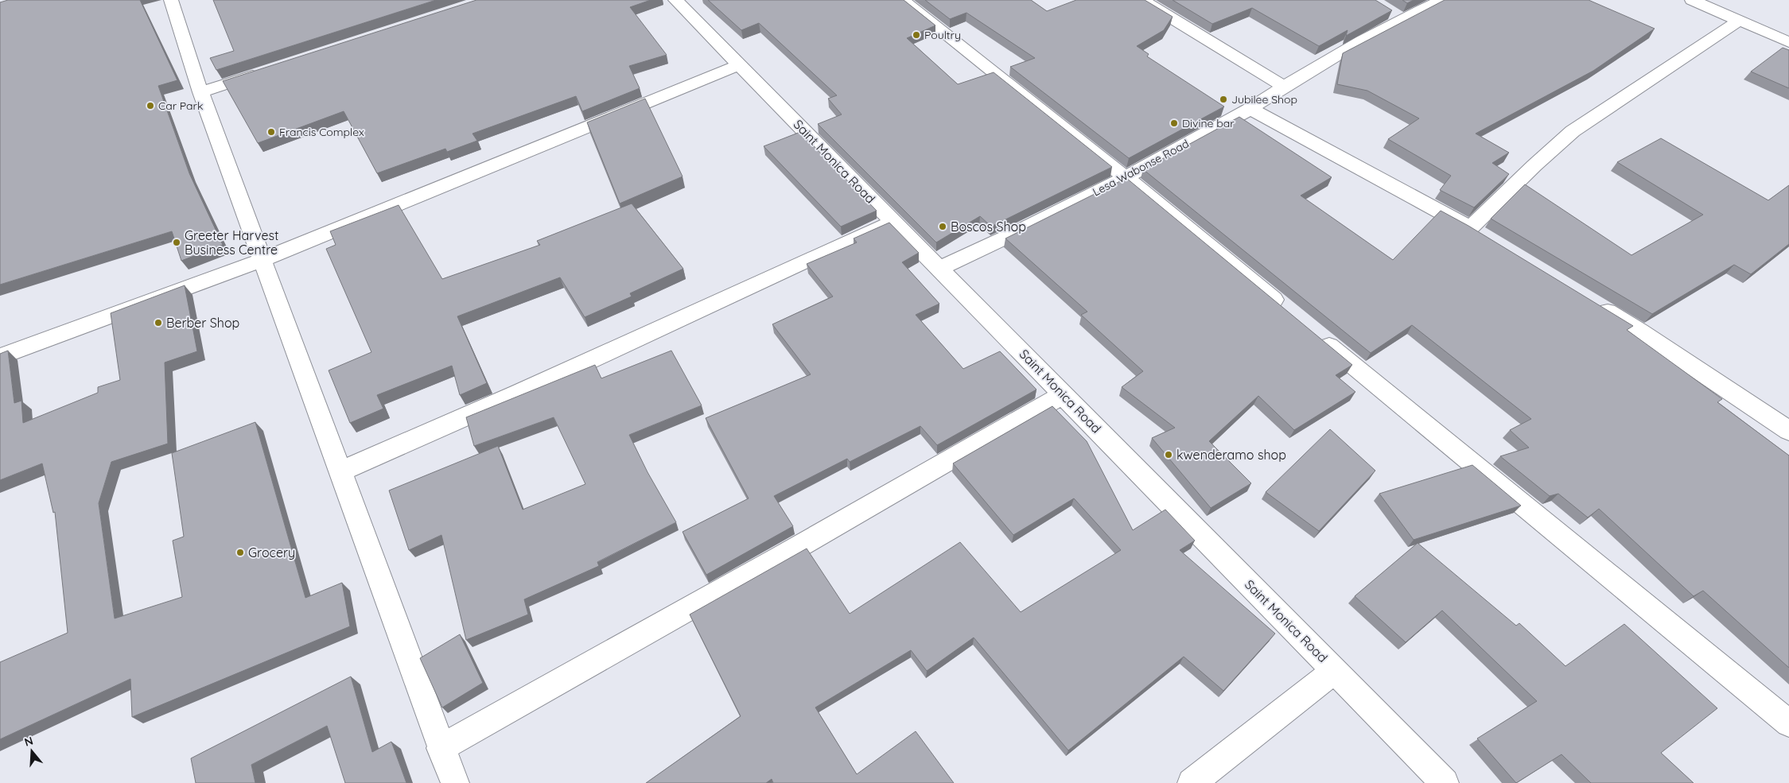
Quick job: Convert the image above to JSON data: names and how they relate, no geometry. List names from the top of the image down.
{
  "streets": {
    "street": ["Saint Monica Road", "Lesa Wabonse Road"]
  },
  "crossings": [
    ["Saint Monica Road", "Lesa Wabonse Road"]
  ],
  "places": [
    "Poultry",
    "Jubilee Shop",
    "Car Park",
    "Divine bar",
    "Francis Complex",
    "Boscos Shop",
    "Greeter Harvest Business Centre",
    "Berber Shop",
    "kwenderamo shop",
    "Grocery"
  ],
  "north": "top"
}
